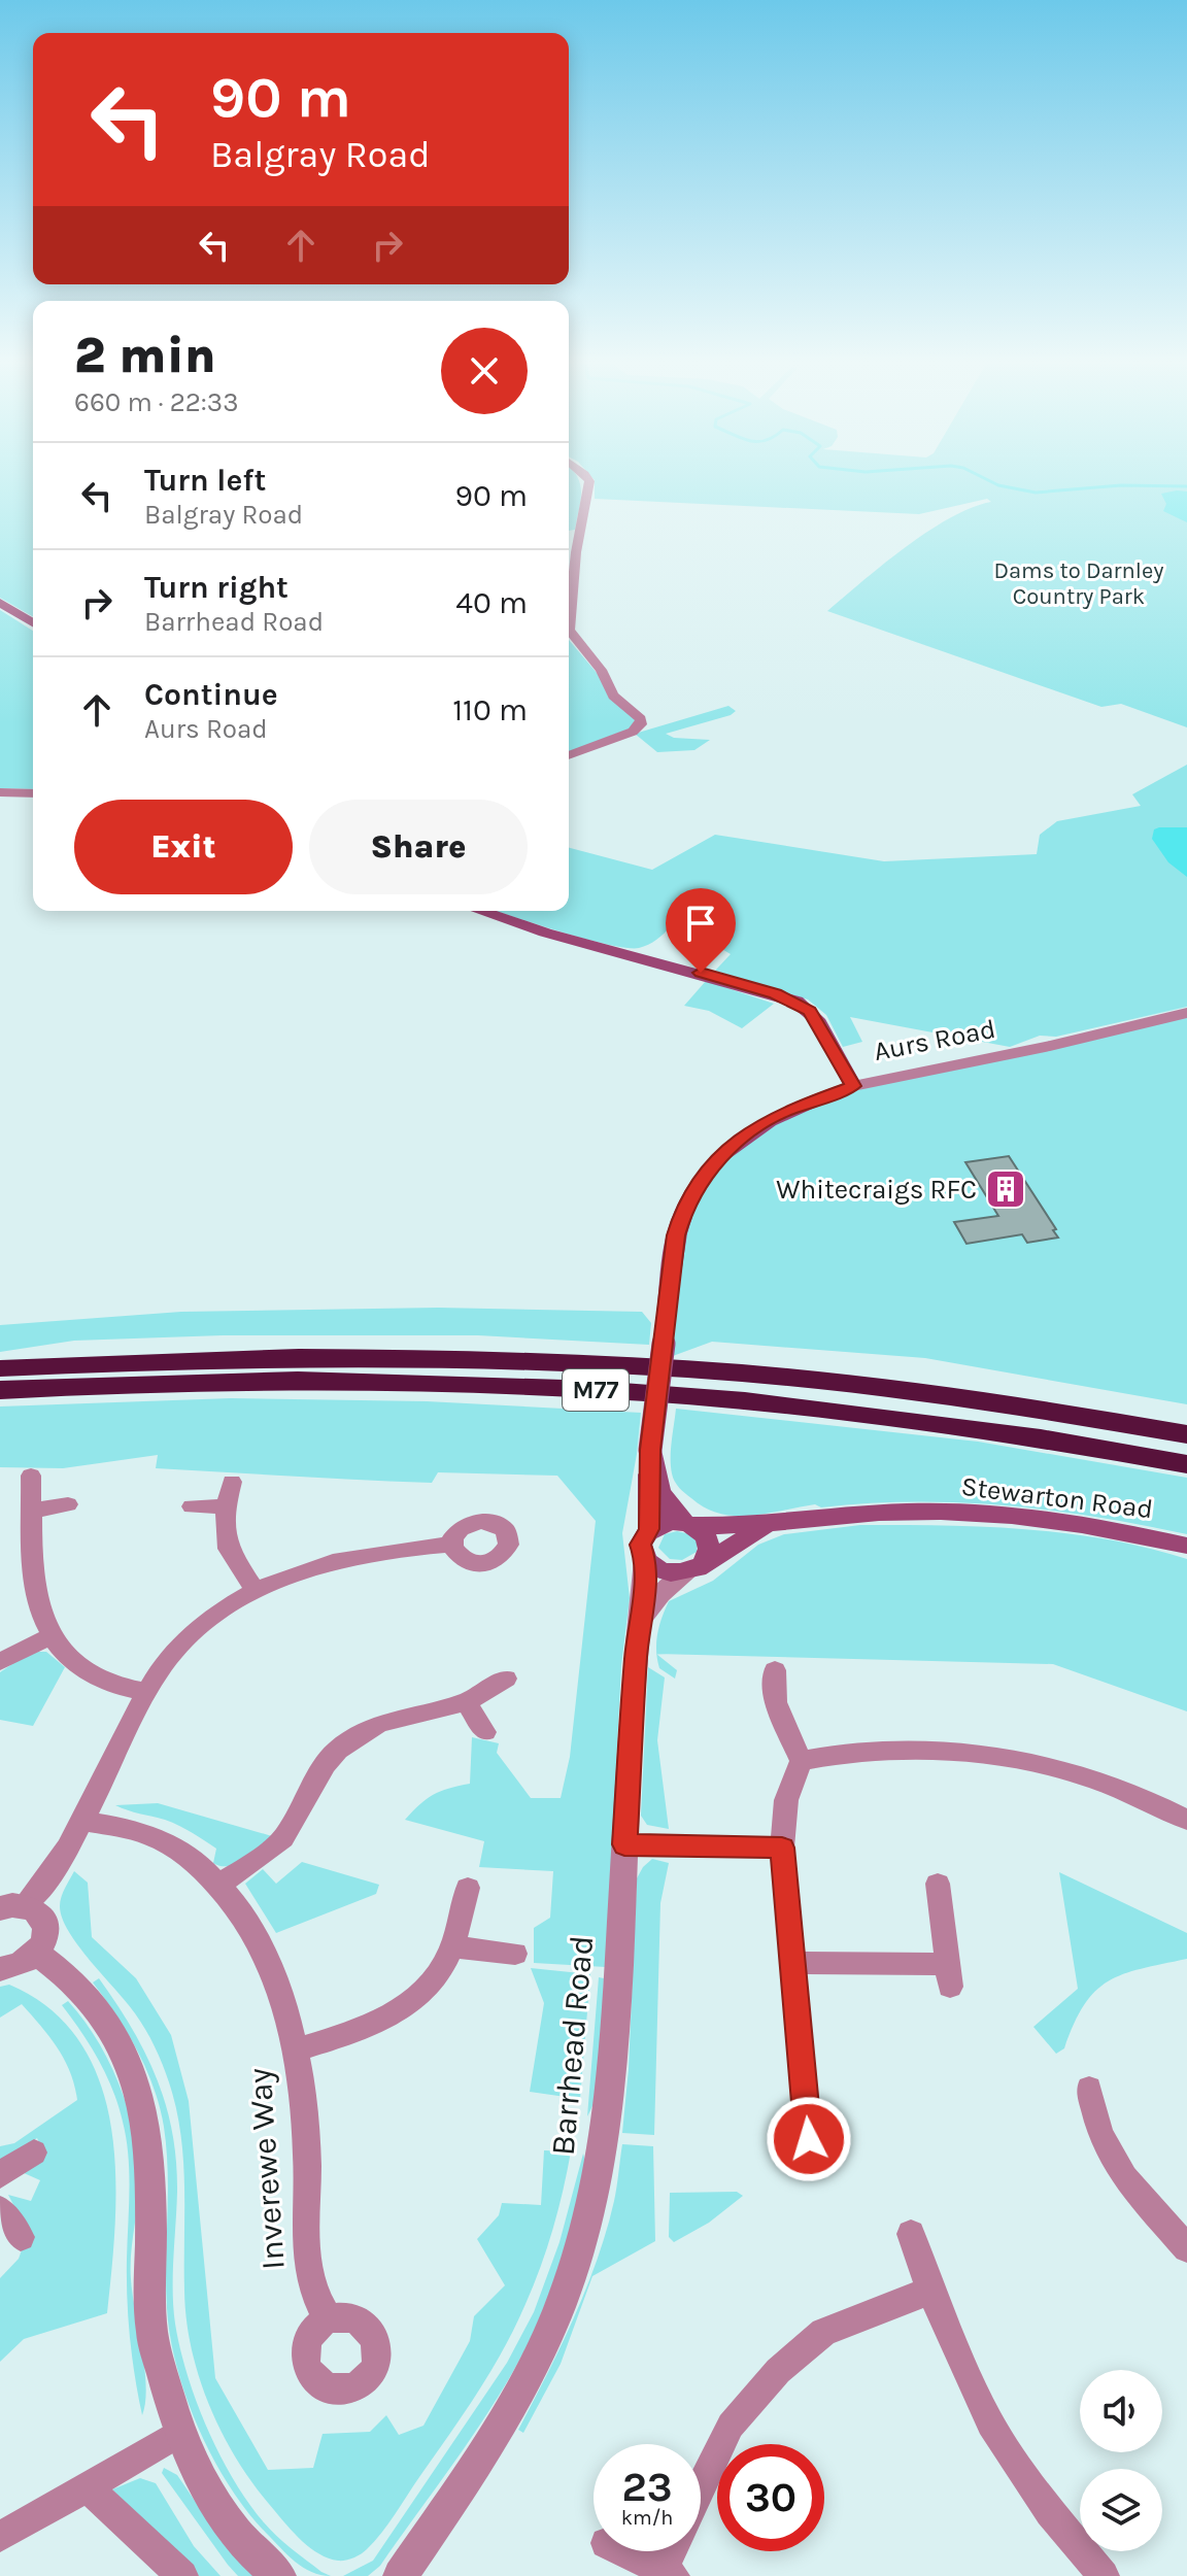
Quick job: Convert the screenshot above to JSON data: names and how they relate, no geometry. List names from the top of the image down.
{
  "streets": {
    "highway": ["M77"],
    "main road": ["Aurs Road", "Stewarton Road"],
    "street": ["Barrhead Road", "Inverewe Way"]
  },
  "crossings": [
    ["Aurs Road", "Stewarton Road"],
    ["Aurs Road", "Barrhead Road"],
    ["Stewarton Road", "Barrhead Road"]
  ],
  "parks": ["Dams to Darnley Country Park"],
  "places": {
    "building": ["Whitecraigs RFC"]
  },
  "page": {
    "turn": ["90 m", "Balgray Road"],
    "heading": ["2 min", "660 m · 22:33"],
    "list": [
      {
        "name": "Turn left",
        "note": "Balgray Road",
        "value": "90 m"
      },
      {
        "name": "Turn right",
        "note": "Barrhead Road",
        "value": "40 m"
      },
      {
        "name": "Continue",
        "note": "Aurs Road",
        "value": "110 m"
      }
    ],
    "buttons": ["Exit", "Share"],
    "speed": "23 km/h",
    "limit": "30"
  }
}
